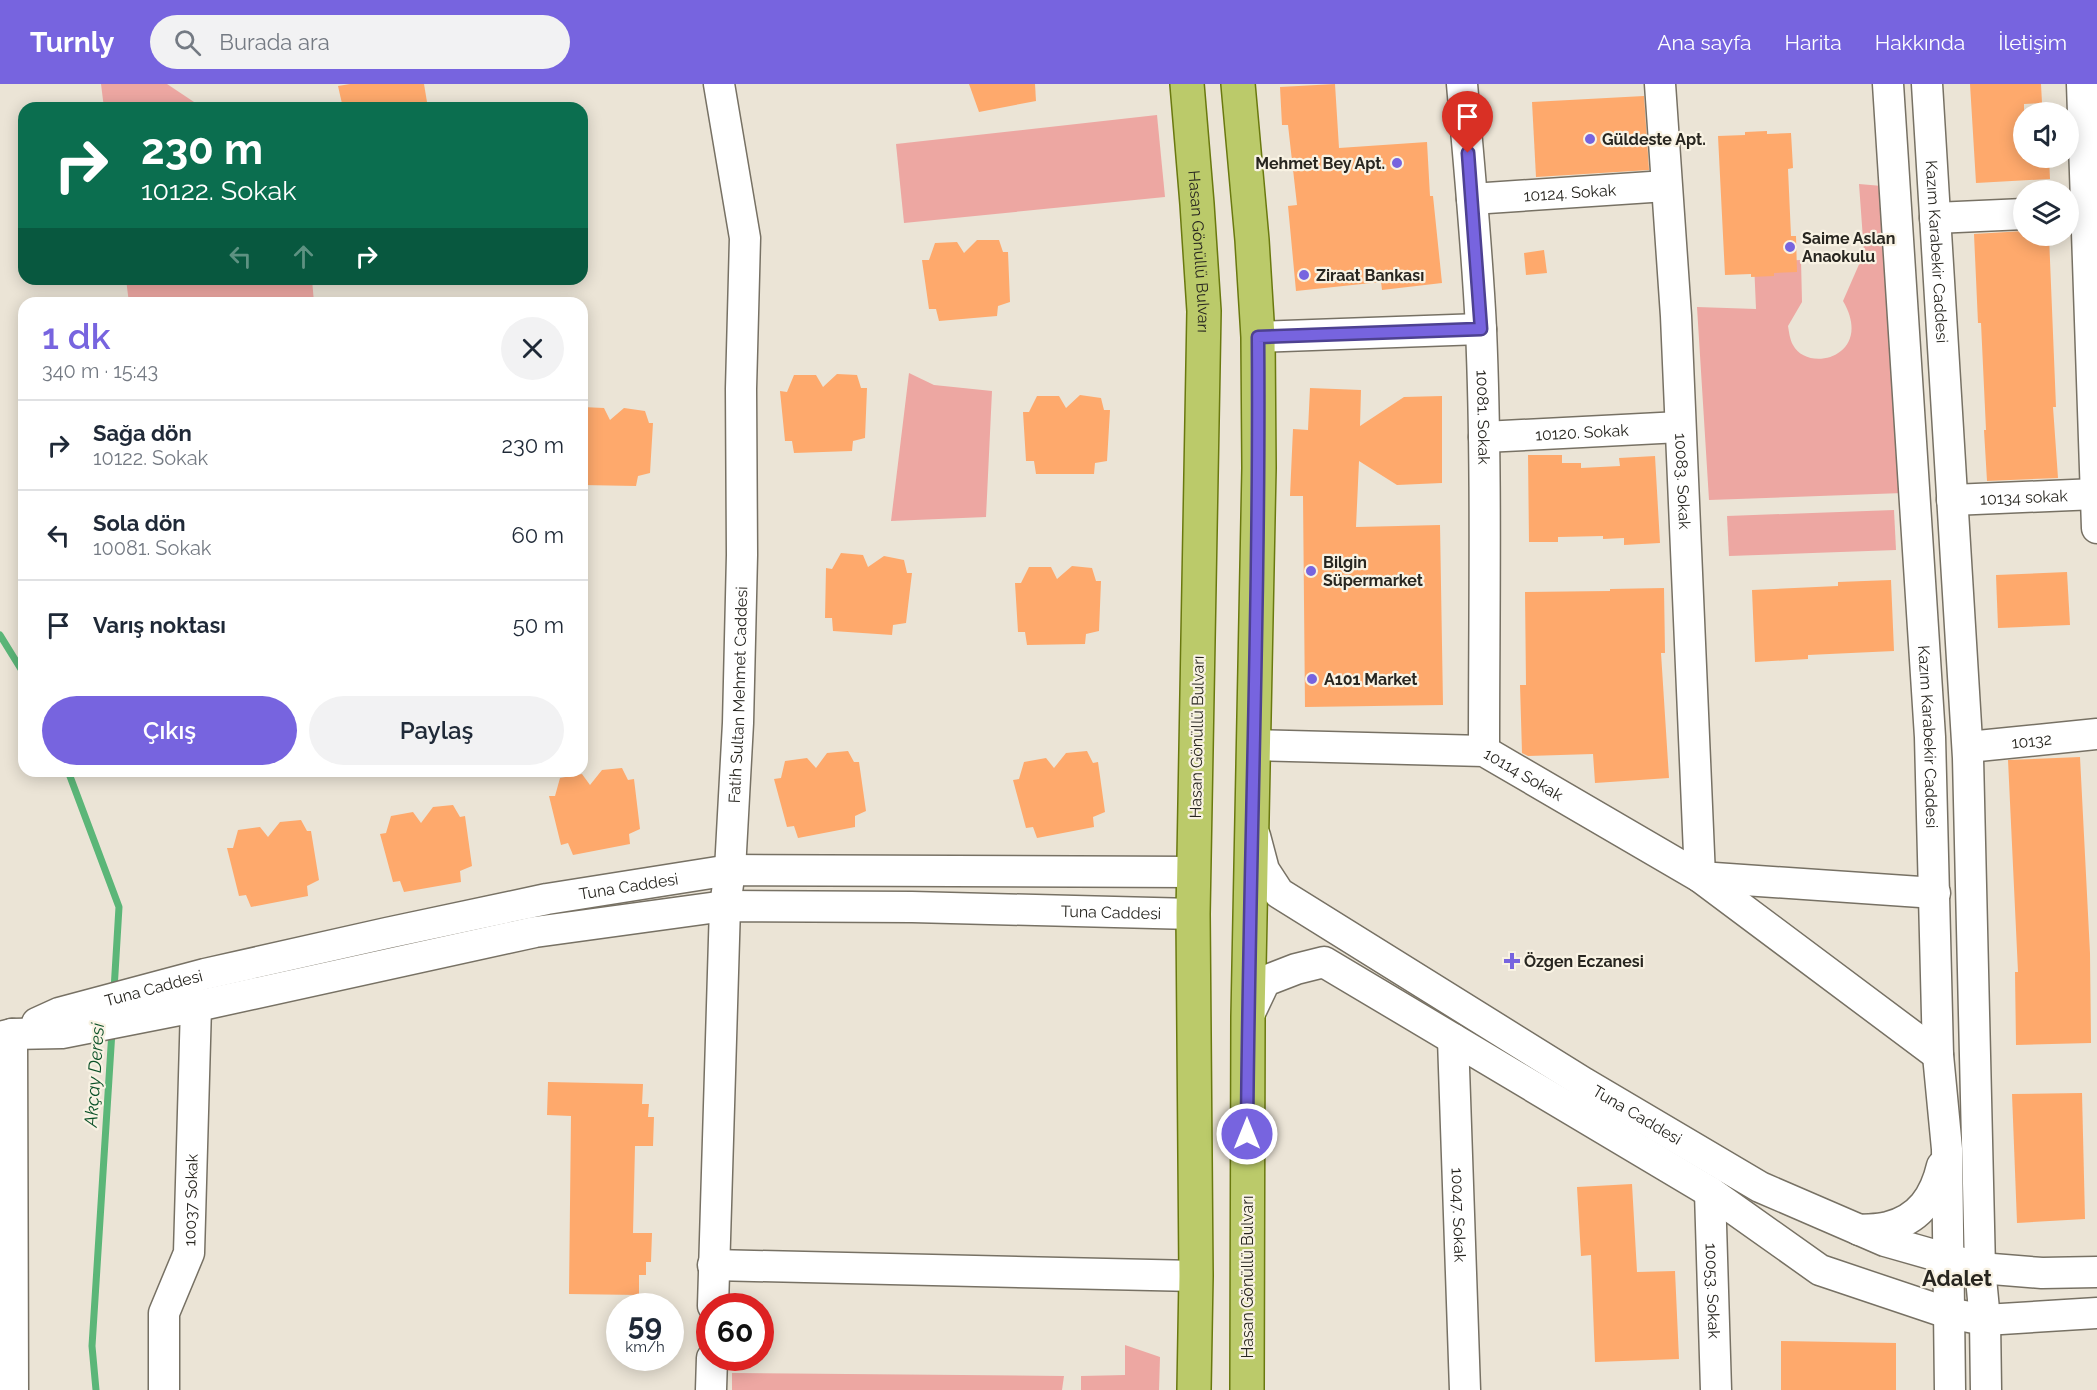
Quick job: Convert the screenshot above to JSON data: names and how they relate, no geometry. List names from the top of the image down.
{
  "streets": {
    "main road": ["Hasan Gönüllü Bulvarı"],
    "street": [
      "10124. Sokak",
      "Kazım Karabekir Caddesi",
      "10081. Sokak",
      "10120. Sokak",
      "10083. Sokak",
      "10134 sokak",
      "Fatih Sultan Mehmet Caddesi",
      "10132",
      "10114 Sokak",
      "Tuna Caddesi",
      "10037 Sokak",
      "10047. Sokak",
      "10053. Sokak"
    ]
  },
  "crossings": [
    ["10124. Sokak", "10081. Sokak"],
    ["10124. Sokak", "10083. Sokak"],
    ["Hasan Gönüllü Bulvarı", "10114 Sokak"],
    ["Hasan Gönüllü Bulvarı", "Tuna Caddesi"],
    ["Kazım Karabekir Caddesi", "10134 sokak"],
    ["Kazım Karabekir Caddesi", "10132"],
    ["Kazım Karabekir Caddesi", "10114 Sokak"],
    ["Kazım Karabekir Caddesi", "Tuna Caddesi"],
    ["10081. Sokak", "10120. Sokak"],
    ["10081. Sokak", "10114 Sokak"],
    ["10120. Sokak", "10083. Sokak"],
    ["10083. Sokak", "10114 Sokak"],
    ["Fatih Sultan Mehmet Caddesi", "Tuna Caddesi"],
    ["Tuna Caddesi", "10037 Sokak"],
    ["Tuna Caddesi", "10047. Sokak"],
    ["Tuna Caddesi", "10053. Sokak"]
  ],
  "districts": ["Adalet"],
  "water": ["Akçay Deresi"],
  "places": {
    "other": [
      "Güldeste Apt.",
      "Mehmet Bey Apt.",
      "Saime Aslan Anaokulu",
      "Ziraat Bankası",
      "Bilgin Süpermarket",
      "A101 Market"
    ],
    "health": ["Özgen Eczanesi"]
  },
  "page": {
    "header": "Turnly",
    "search": "Burada ara",
    "nav": [
      "Ana sayfa",
      "Harita",
      "Hakkında",
      "İletişim"
    ],
    "turn": ["230 m", "10122. Sokak"],
    "heading": ["1 dk", "340 m · 15:43"],
    "list": [
      {
        "name": "Sağa dön",
        "note": "10122. Sokak",
        "value": "230 m"
      },
      {
        "name": "Sola dön",
        "note": "10081. Sokak",
        "value": "60 m"
      },
      {
        "name": "Varış noktası",
        "value": "50 m"
      }
    ],
    "buttons": ["Çıkış", "Paylaş"],
    "speed": "59 km/h",
    "limit": "60"
  }
}
